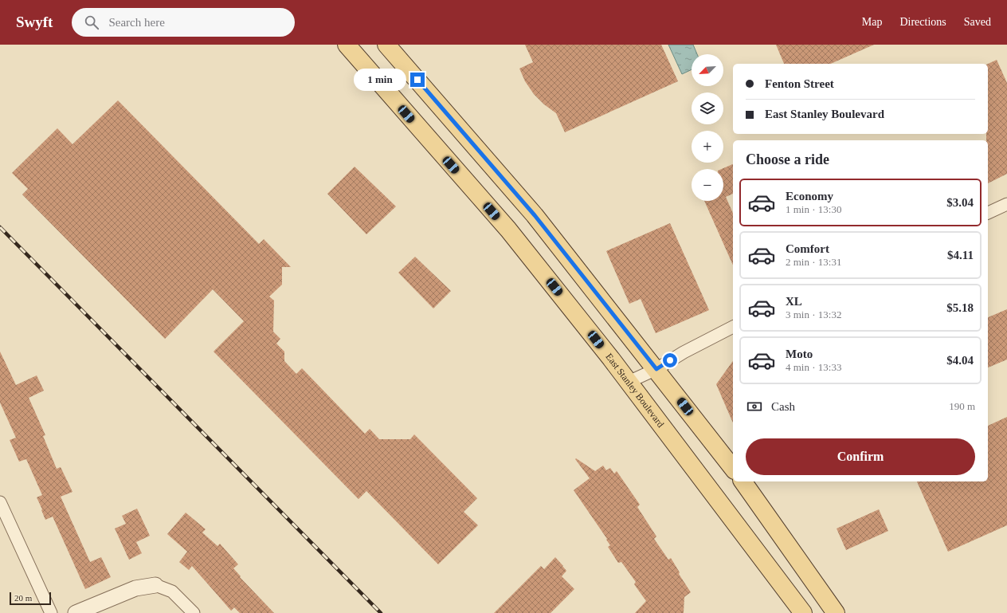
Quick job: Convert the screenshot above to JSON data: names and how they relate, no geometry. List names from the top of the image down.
{
  "streets": {
    "main road": ["East Stanley Boulevard"]
  },
  "scale_bar": "20 m",
  "north": "bottom left",
  "page": {
    "header": "Swyft",
    "search": "Search here",
    "nav": ["Map", "Directions", "Saved"],
    "map_buttons": ["+", "−"],
    "banner": ["Fenton Street", "East Stanley Boulevard"],
    "bubble": "1 min",
    "heading": "Choose a ride",
    "list": [
      {
        "name": "Economy",
        "note": "1 min · 13:30",
        "value": "$3.04"
      },
      {
        "name": "Comfort",
        "note": "2 min · 13:31",
        "value": "$4.11"
      },
      {
        "name": "XL",
        "note": "3 min · 13:32",
        "value": "$5.18"
      },
      {
        "name": "Moto",
        "note": "4 min · 13:33",
        "value": "$4.04"
      }
    ],
    "pay": ["Cash", "190 m"],
    "buttons": "Confirm",
    "scale": "20 m"
  }
}
